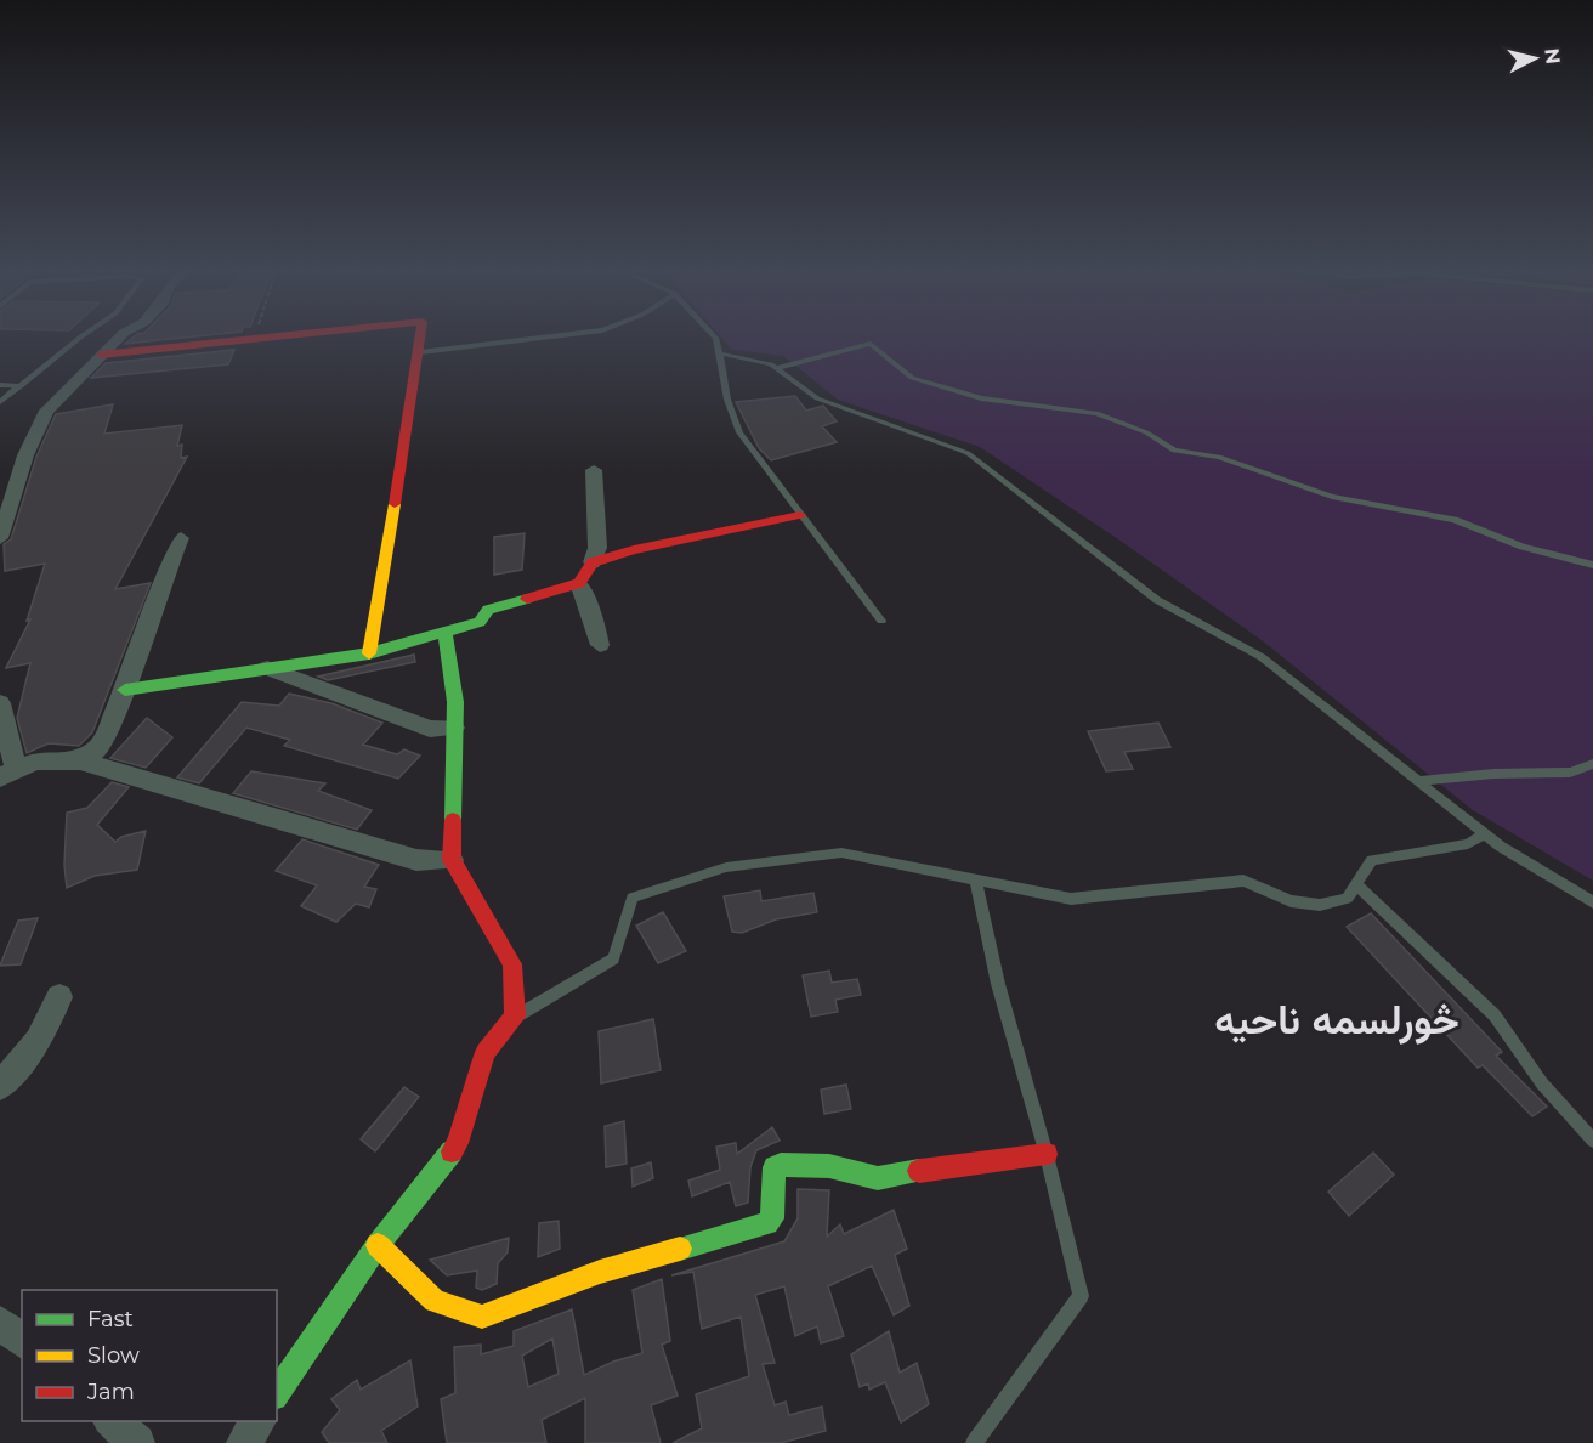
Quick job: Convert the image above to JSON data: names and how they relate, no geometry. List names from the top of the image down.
{
  "districts": ["څورلسمه ناحیه"],
  "legend": ["Fast", "Slow", "Jam"],
  "north": "right"
}
